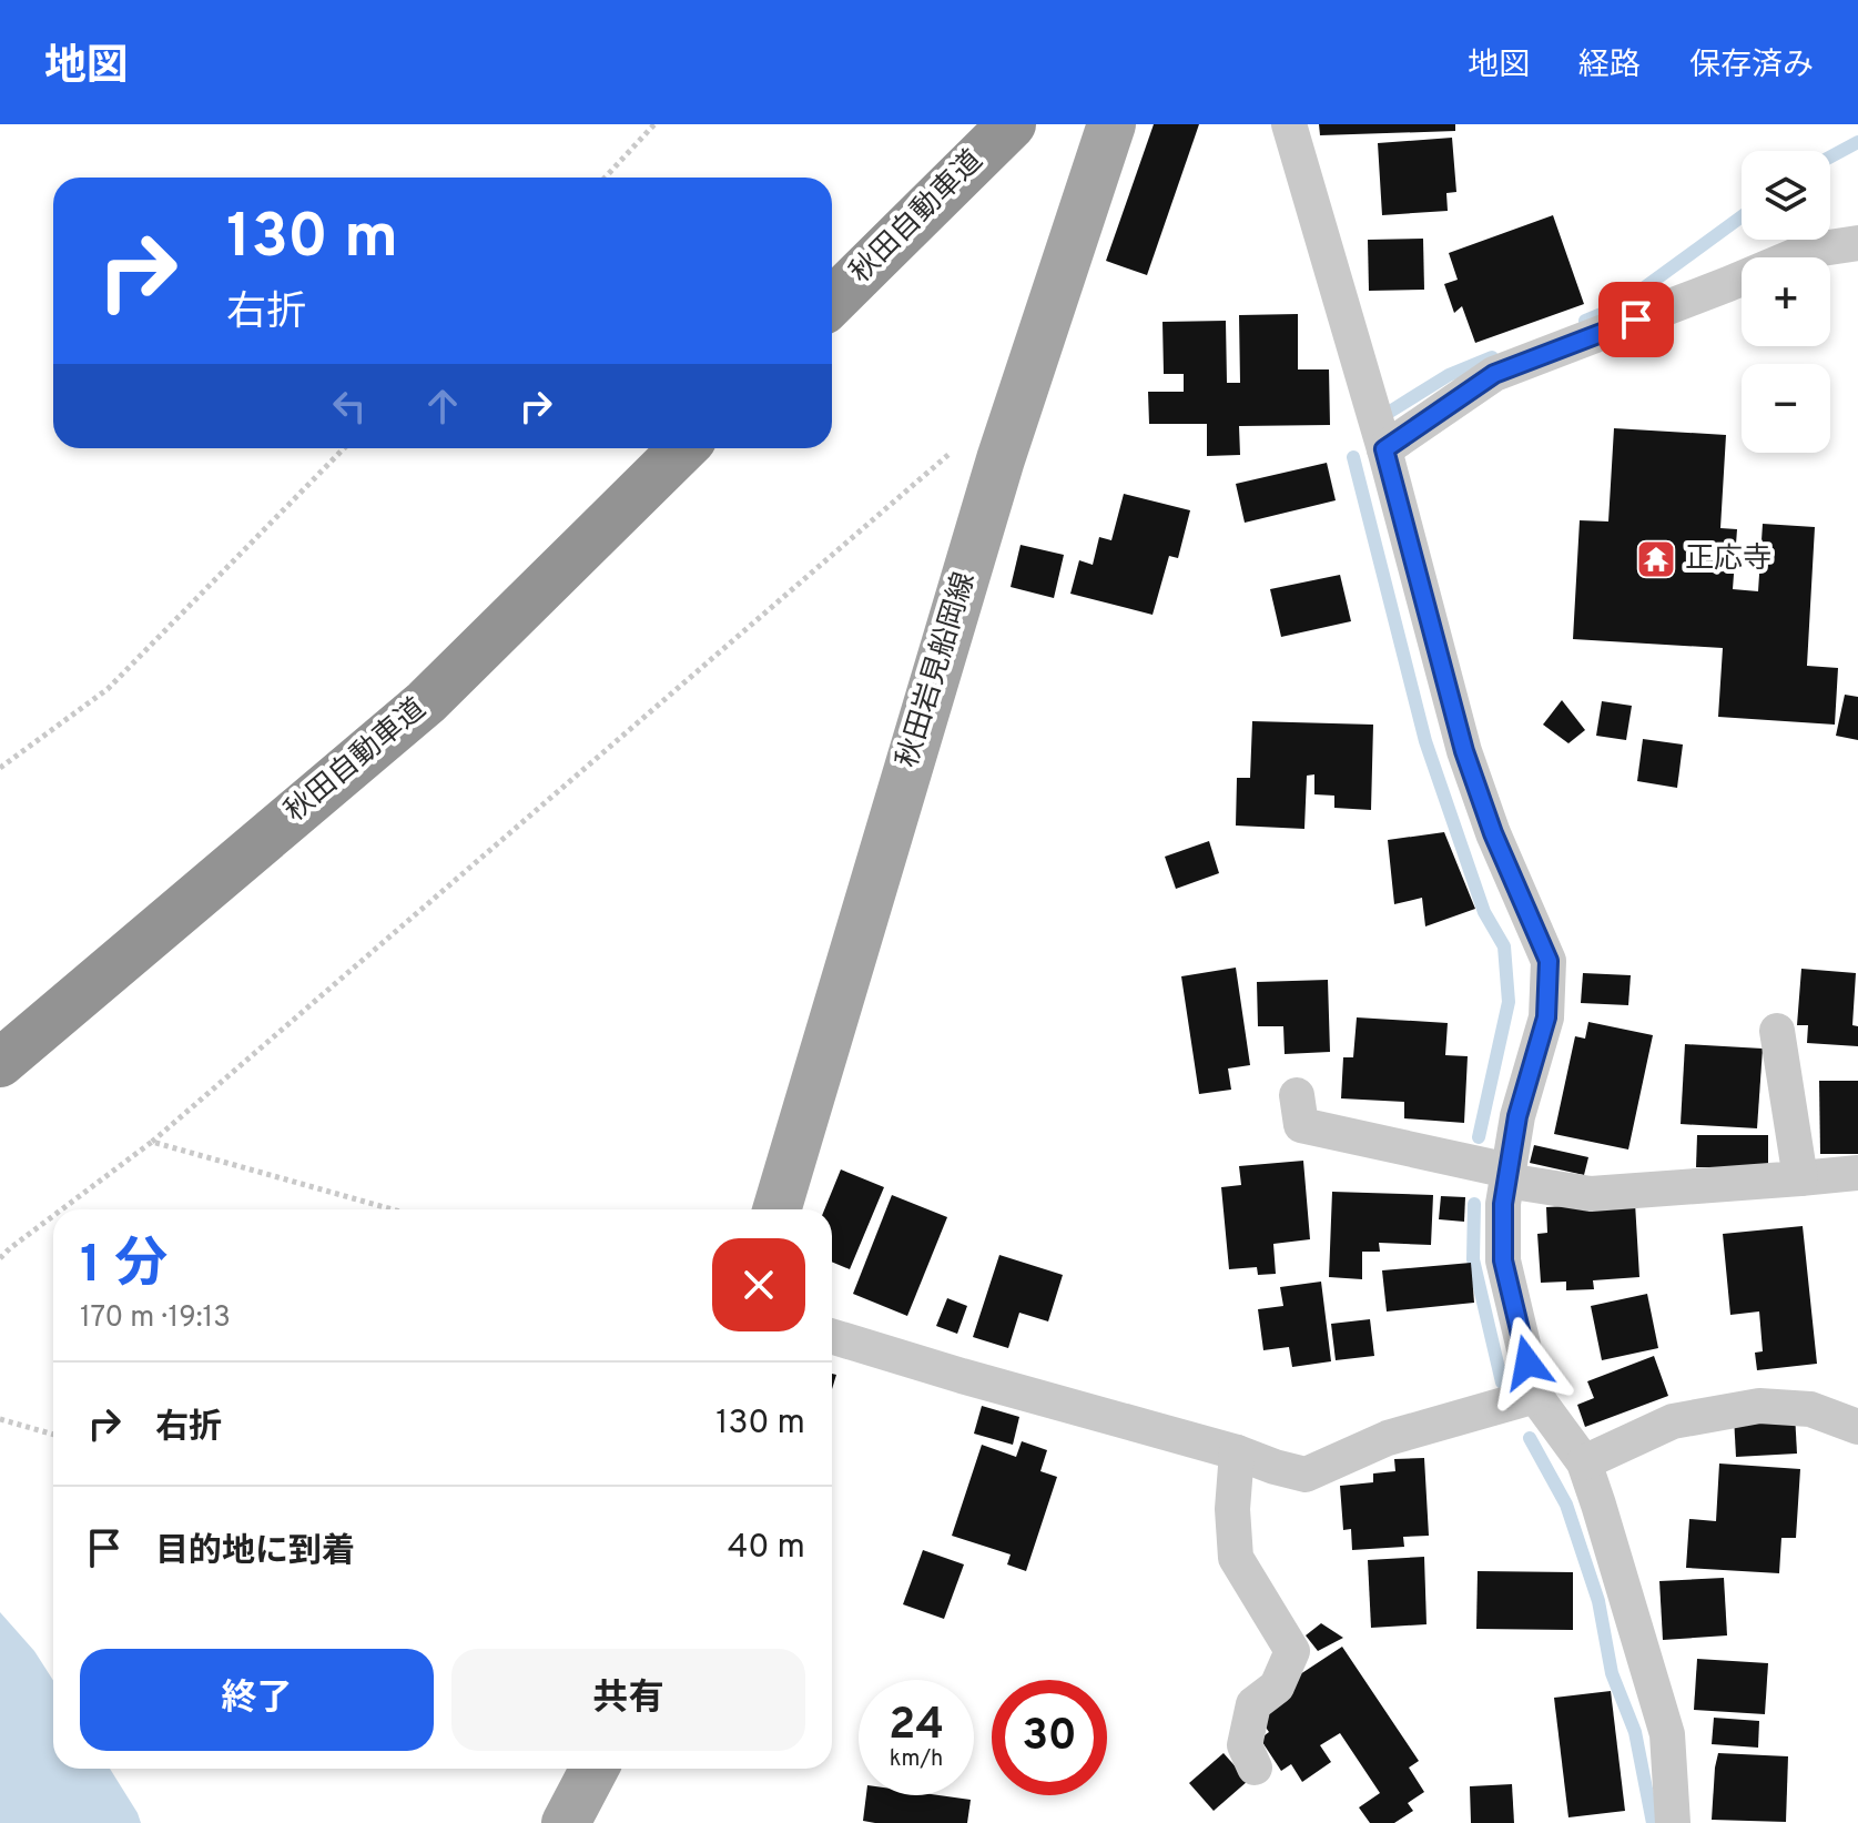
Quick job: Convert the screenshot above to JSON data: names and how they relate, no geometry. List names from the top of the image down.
{
  "streets": {
    "highway": ["秋田自動車道"],
    "main road": ["秋田岩見船岡線"]
  },
  "places": {
    "temple": ["正応寺"]
  },
  "page": {
    "header": "地図",
    "nav": ["地図", "経路", "保存済み"],
    "map_buttons": ["+", "−"],
    "turn": ["130 m", "右折"],
    "heading": ["1 分", "170 m · 19:13"],
    "list": [
      {
        "name": "右折",
        "value": "130 m"
      },
      {
        "name": "目的地に到着",
        "value": "40 m"
      }
    ],
    "buttons": ["終了", "共有"],
    "speed": "24 km/h",
    "limit": "30"
  }
}
